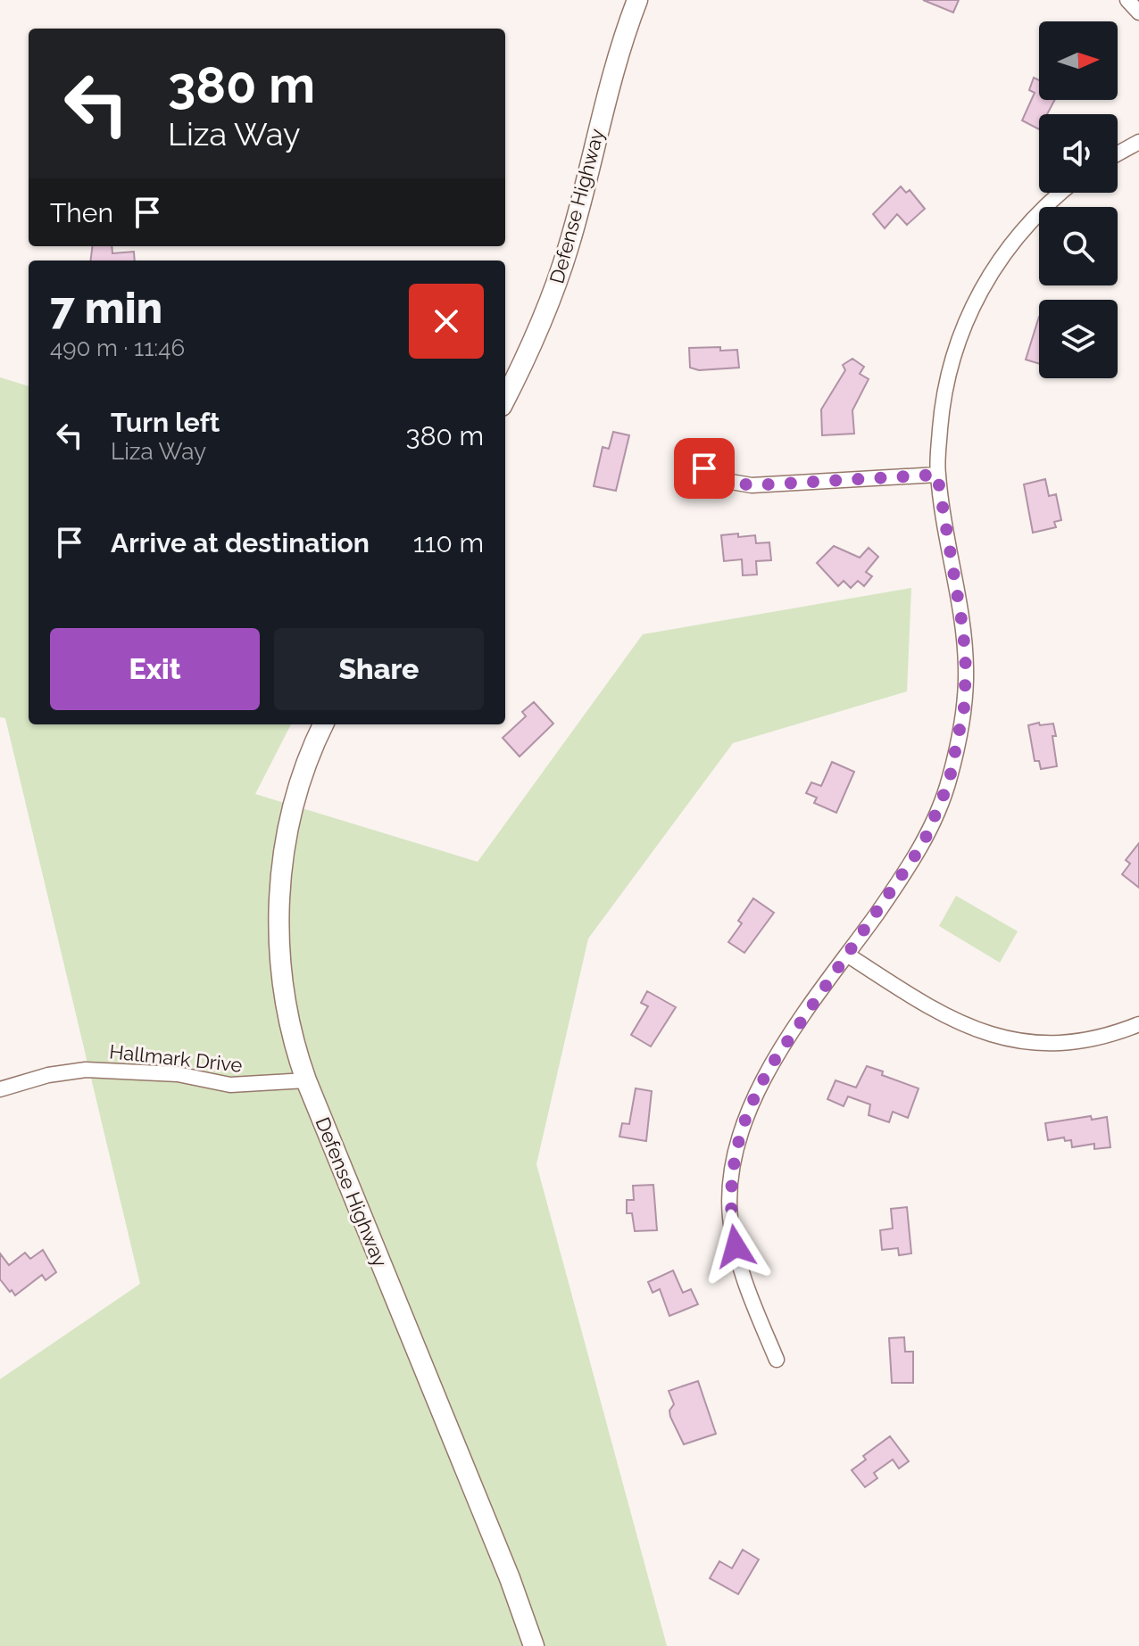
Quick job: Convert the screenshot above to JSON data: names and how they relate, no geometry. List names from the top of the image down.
{
  "streets": {
    "main road": ["Defense Highway"],
    "street": ["Hallmark Drive"]
  },
  "crossings": [
    ["Defense Highway", "Hallmark Drive"]
  ],
  "north": "right",
  "page": {
    "turn": ["380 m", "Liza Way"],
    "then": "Then",
    "heading": ["7 min", "490 m · 11:46"],
    "list": [
      {
        "name": "Turn left",
        "note": "Liza Way",
        "value": "380 m"
      },
      {
        "name": "Arrive at destination",
        "value": "110 m"
      }
    ],
    "buttons": ["Exit", "Share"]
  }
}
